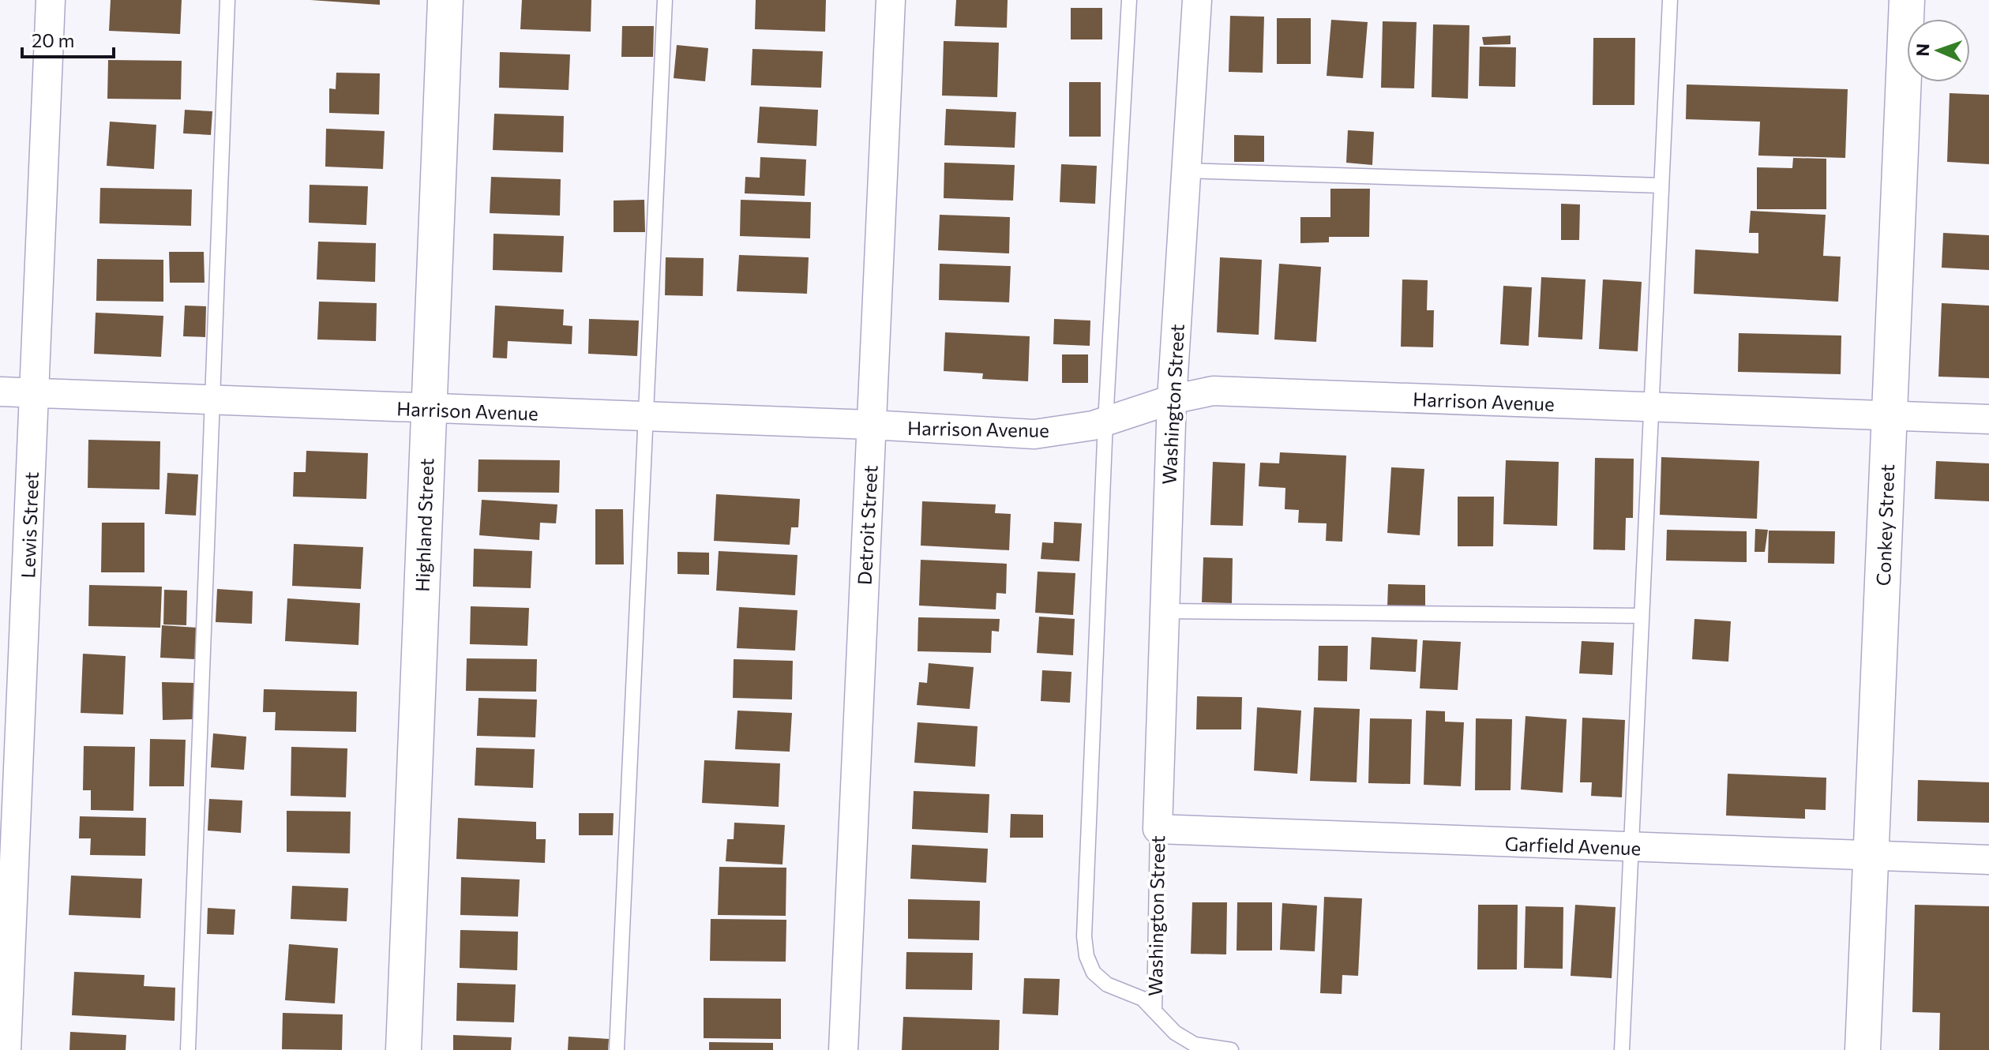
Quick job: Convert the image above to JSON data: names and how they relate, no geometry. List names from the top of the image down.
{
  "streets": {
    "street": [
      "Harrison Avenue",
      "Washington Street",
      "Lewis Street",
      "Highland Street",
      "Detroit Street",
      "Conkey Street",
      "Garfield Avenue"
    ]
  },
  "crossings": [
    ["Harrison Avenue", "Washington Street"],
    ["Harrison Avenue", "Lewis Street"],
    ["Harrison Avenue", "Highland Street"],
    ["Harrison Avenue", "Detroit Street"],
    ["Harrison Avenue", "Conkey Street"],
    ["Washington Street", "Garfield Avenue"],
    ["Conkey Street", "Garfield Avenue"]
  ],
  "scale_bar": "20 m",
  "north": "left"
}
